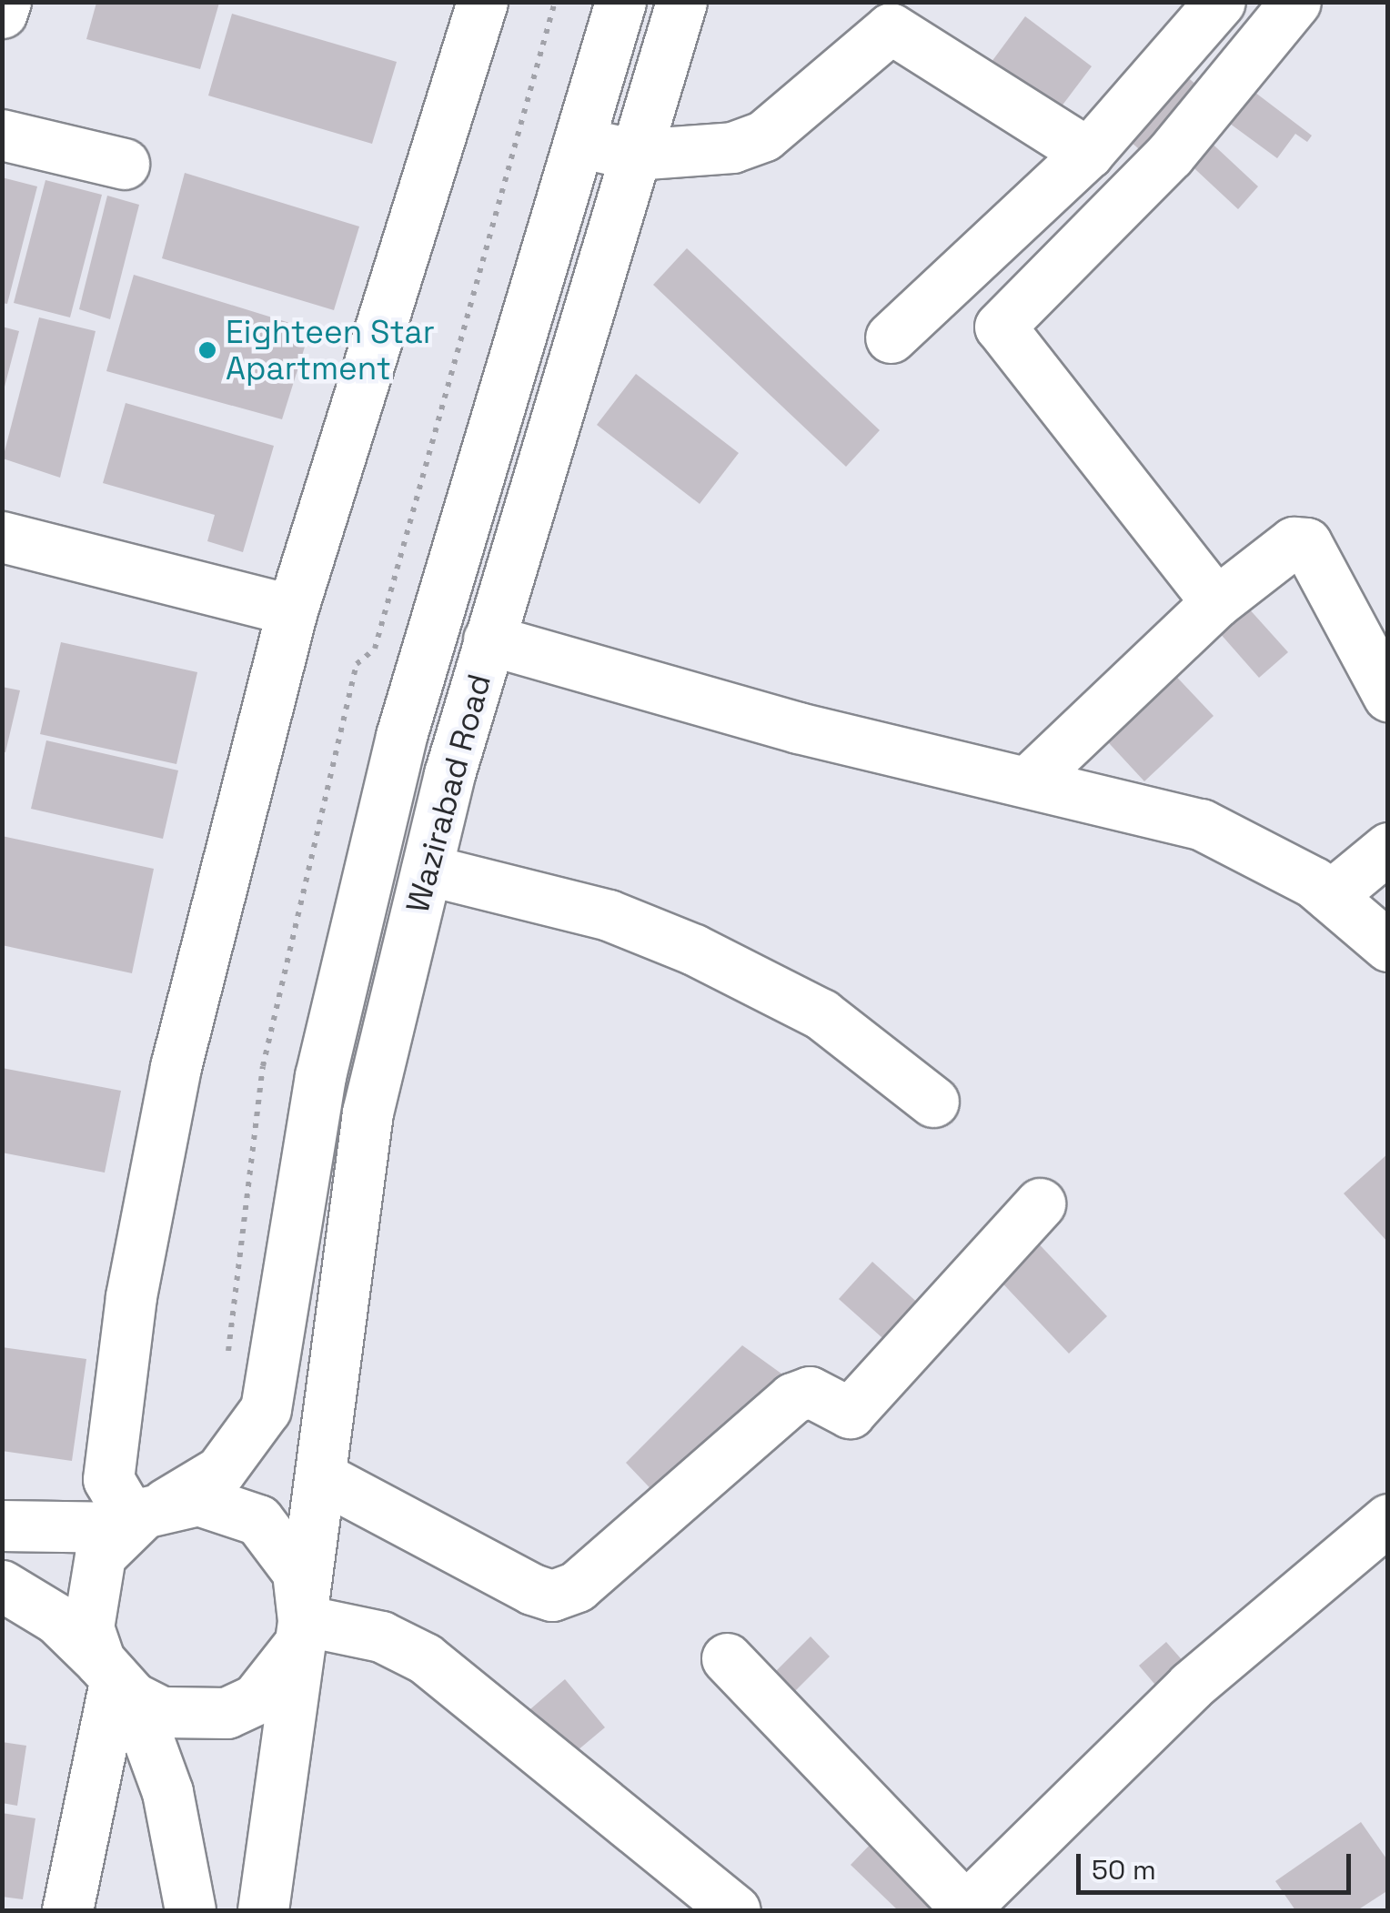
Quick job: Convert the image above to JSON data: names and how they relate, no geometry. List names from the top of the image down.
{
  "streets": {
    "main road": ["Wazirabad Road"]
  },
  "places": ["Eighteen Star Apartment"],
  "scale_bar": "50 m"
}
